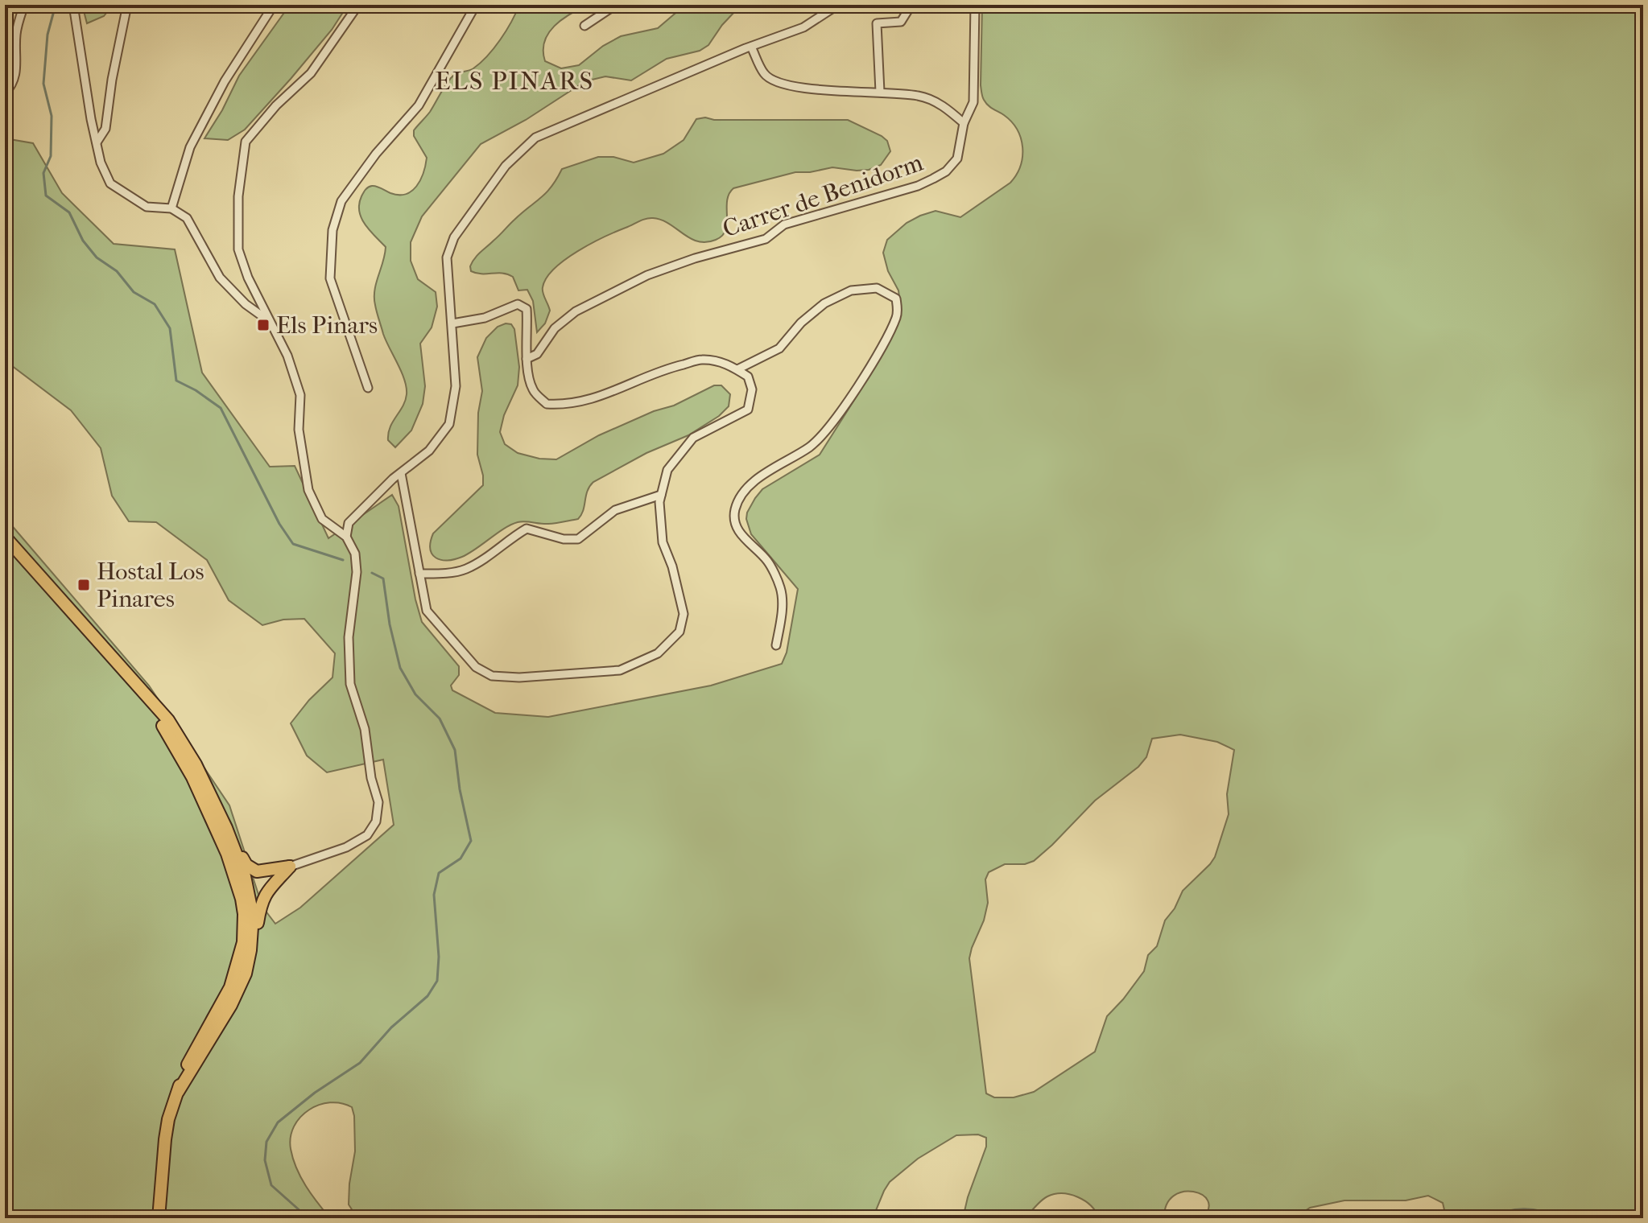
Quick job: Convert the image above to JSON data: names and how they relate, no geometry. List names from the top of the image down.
{
  "streets": {
    "street": ["Carrer de Benidorm"]
  },
  "districts": ["ELS PINARS"],
  "places": {
    "transit": ["Els Pinars", "Hostal Los Pinares"]
  }
}
